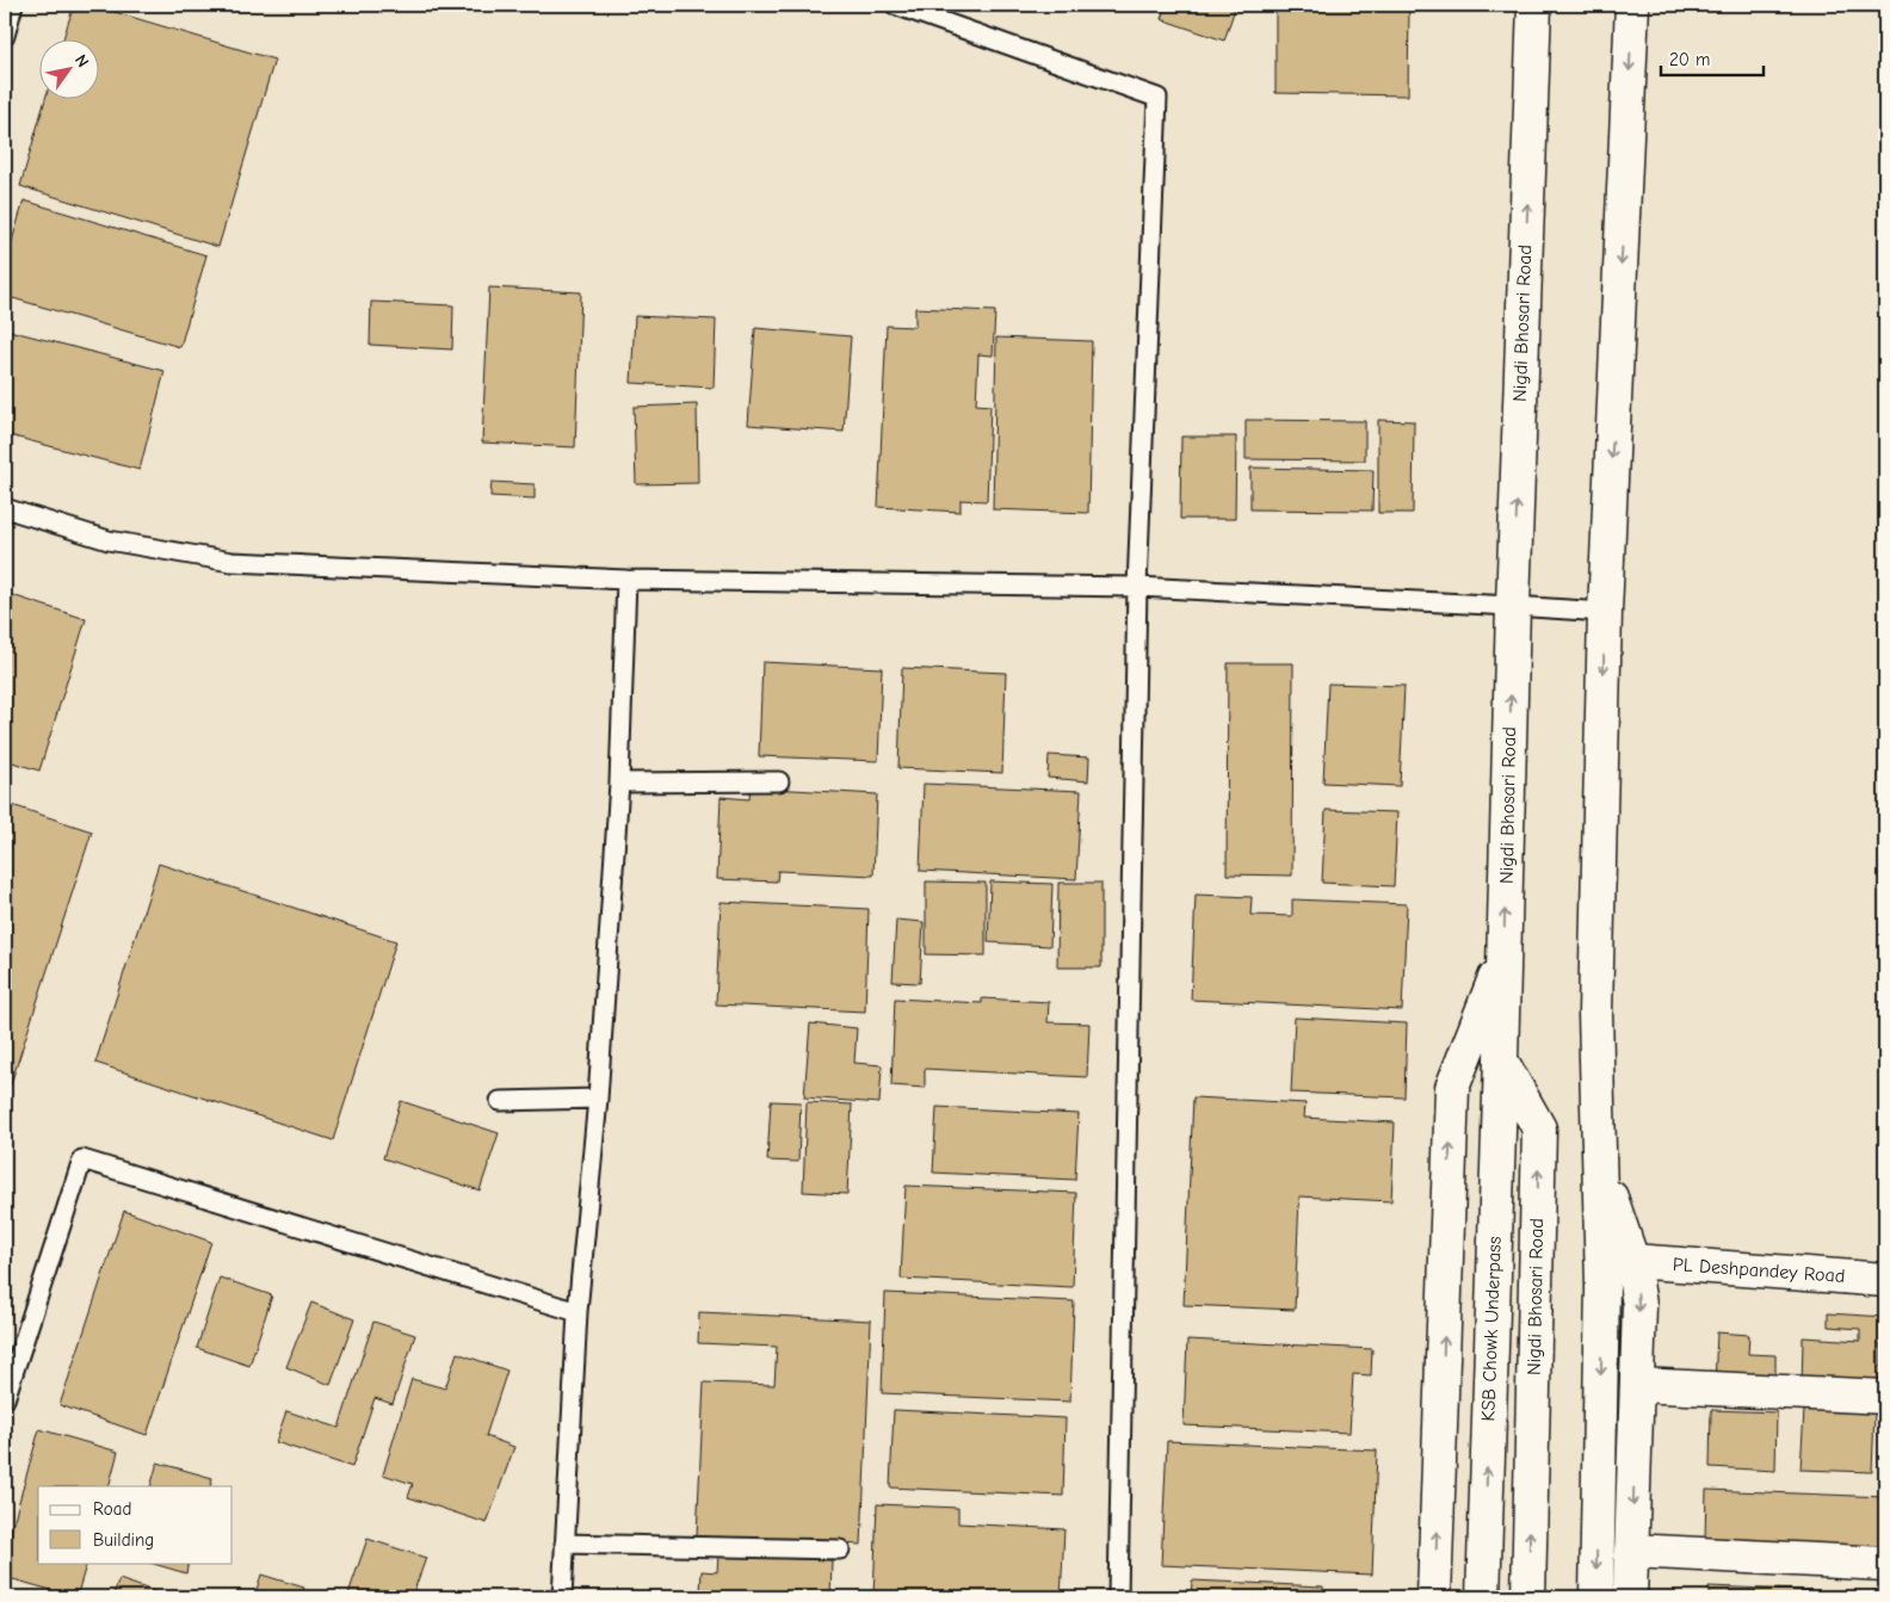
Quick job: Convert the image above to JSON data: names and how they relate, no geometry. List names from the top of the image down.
{
  "streets": {
    "main road": ["Nigdi Bhosari Road", "PL Deshpandey Road", "KSB Chowk Underpass"]
  },
  "crossings": [
    ["Nigdi Bhosari Road", "KSB Chowk Underpass"]
  ],
  "legend": ["Road", "Building"],
  "scale_bar": "20 m",
  "north": "top right"
}
